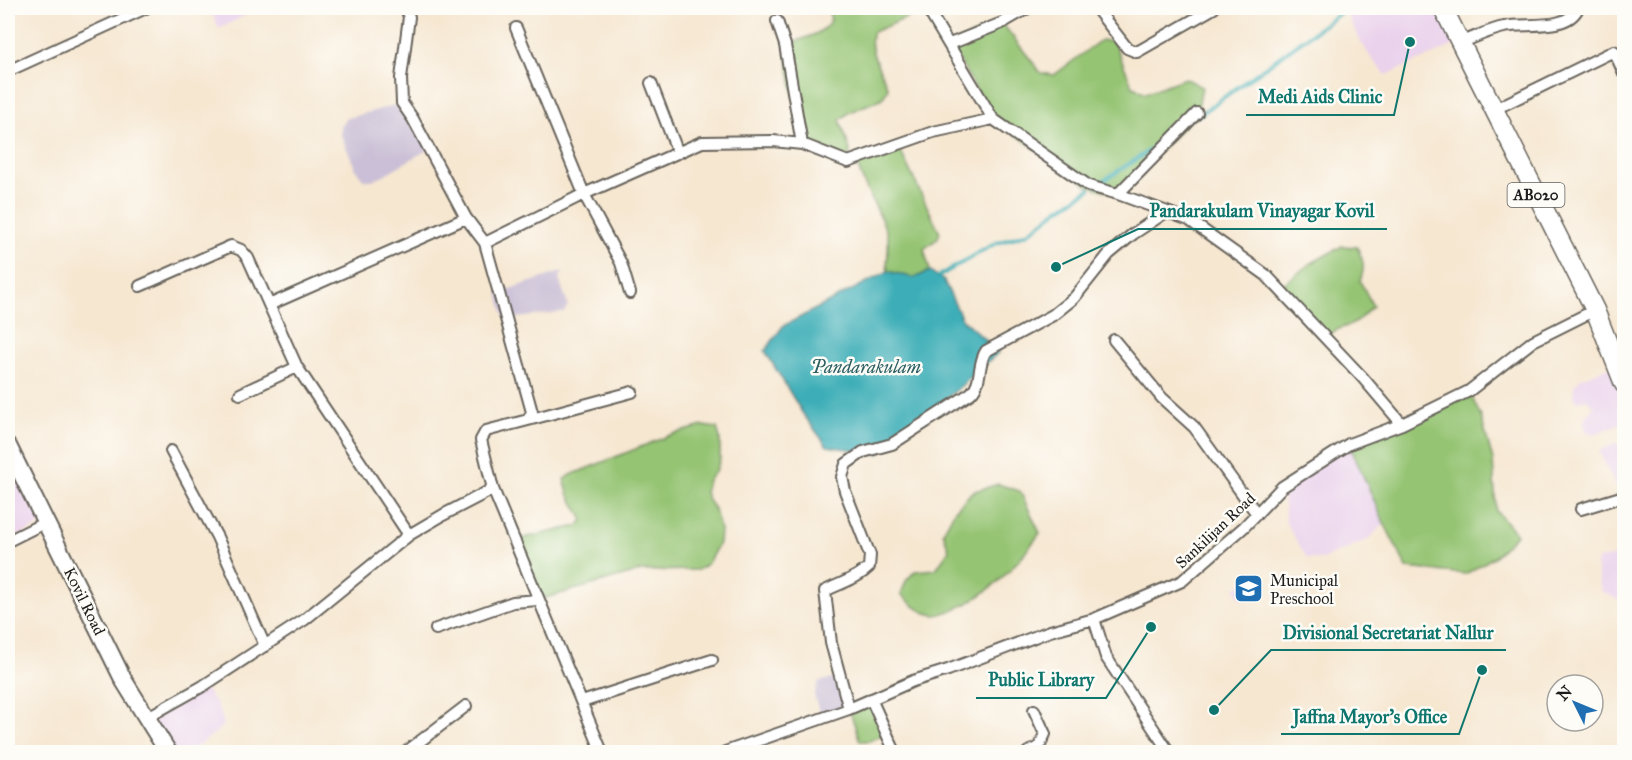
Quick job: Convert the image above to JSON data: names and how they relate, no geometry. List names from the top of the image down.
{
  "streets": {
    "main road": ["AB020"],
    "street": ["Sankilijan Road", "Kovil Road"]
  },
  "crossings": [
    ["AB020", "Sankilijan Road"]
  ],
  "water": ["Pandarakulam"],
  "places": {
    "other": [
      "Medi Aids Clinic",
      "Pandarakulam Vinayagar Kovil",
      "Public Library",
      "Jaffna Mayor's Office",
      "Divisional Secretariat Nallur"
    ],
    "school or university": ["Municipal Preschool"]
  },
  "north": "top left"
}
